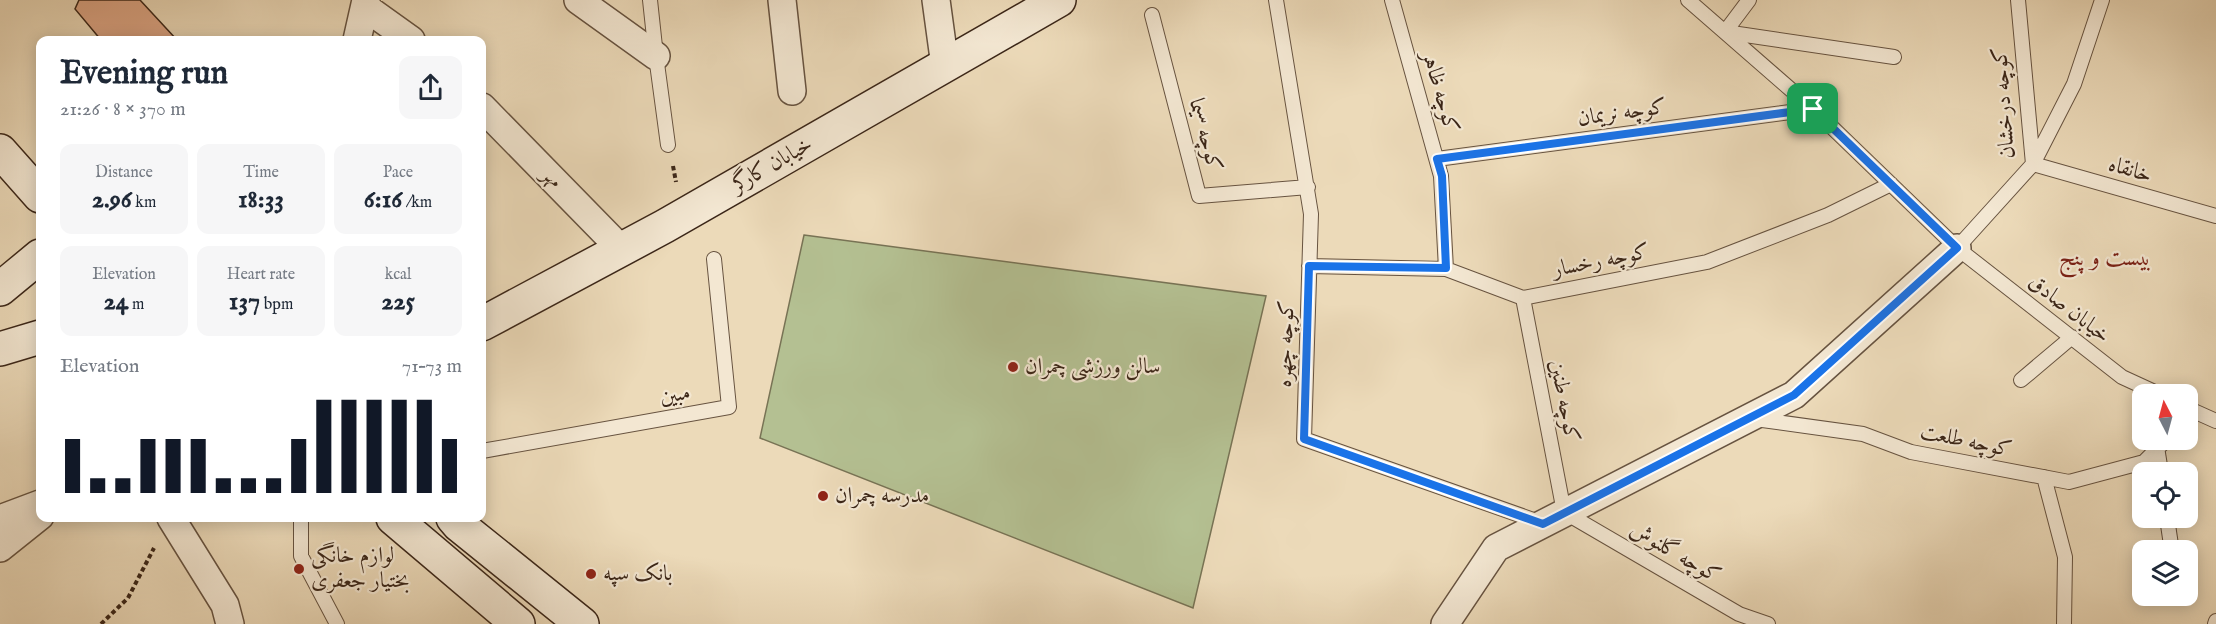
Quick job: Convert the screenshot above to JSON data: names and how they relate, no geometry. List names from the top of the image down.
{
  "streets": {
    "main road": ["خیابان کارگر"],
    "street": ["مهر"],
    "lane": [
      "کوچه ظاهر",
      "کوچه درخشان",
      "کوچه نریمان",
      "کوچه سیما",
      "خانقاه",
      "کوچه رخسار",
      "خیابان صادق",
      "کوچه چهره",
      "مبین",
      "کوچه طنین",
      "کوچه طلعت",
      "کوچه گلنوش"
    ]
  },
  "crossings": [
    ["کوچه ظاهر", "کوچه نریمان"],
    ["کوچه درخشان", "خانقاه"],
    ["کوچه درخشان", "خیابان صادق"],
    ["کوچه نریمان", "خیابان صادق"],
    ["کوچه سیما", "کوچه چهره"],
    ["خیابان کارگر", "مهر"],
    ["کوچه رخسار", "خیابان صادق"],
    ["کوچه رخسار", "کوچه طنین"],
    ["کوچه چهره", "کوچه طنین"],
    ["کوچه چهره", "کوچه گلنوش"],
    ["کوچه طنین", "کوچه گلنوش"]
  ],
  "districts": ["بیست و پنج"],
  "places": [
    "سالن ورزشی چمران",
    "مدرسه چمران",
    "لوازم خانگی بختیار جعفری",
    "بانک سپه"
  ],
  "north": "top",
  "page": {
    "heading": ["Evening run", "21:26 · 8 × 370 m"],
    "stats": [
      ["Distance", "2.96 km"],
      ["Time", "18:33"],
      ["Pace", "6:16 /km"],
      ["Elevation", "24 m"],
      ["Heart rate", "137 bpm"],
      ["kcal", "225"]
    ],
    "chart": ["Elevation", "71–73 m"]
  }
}
